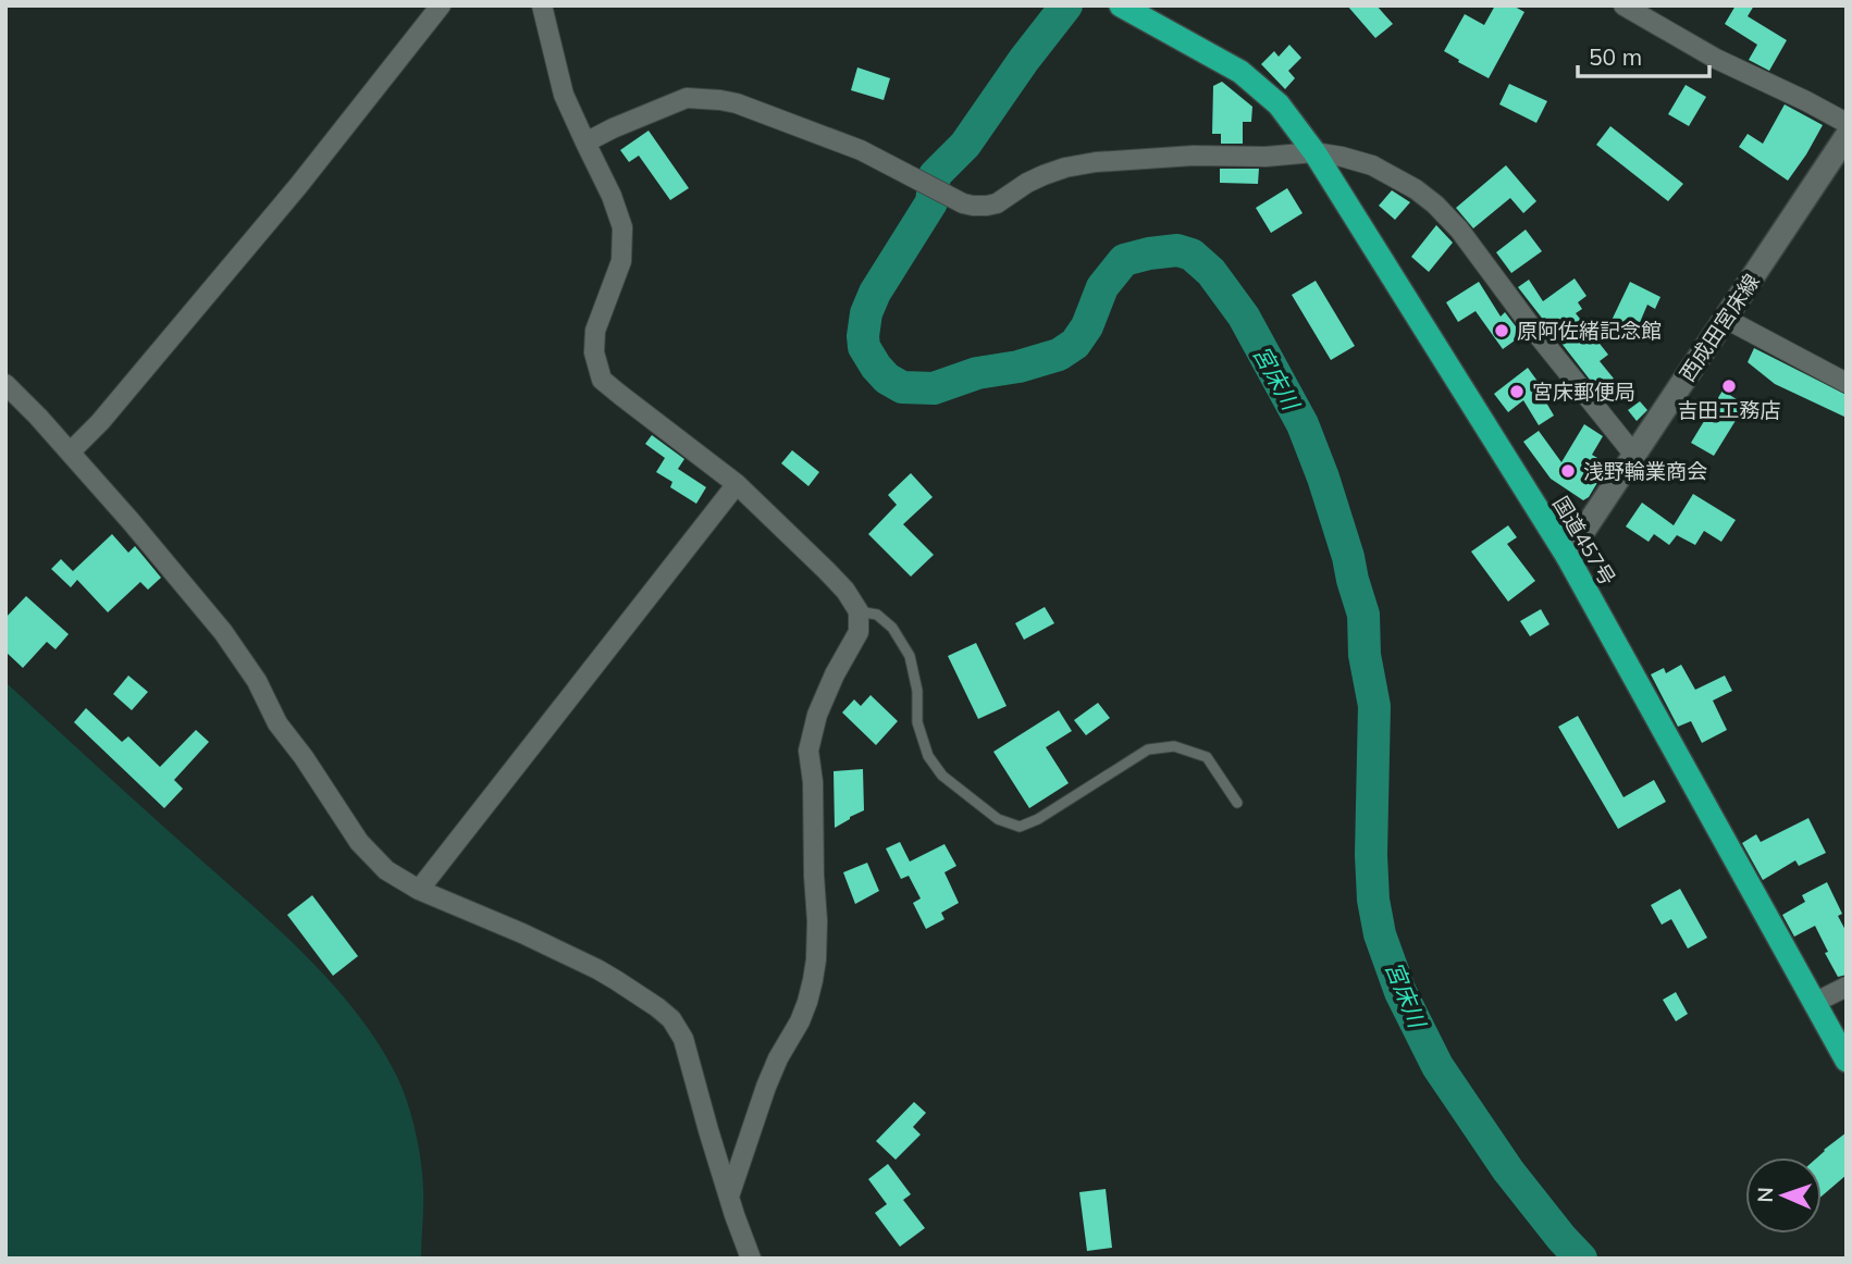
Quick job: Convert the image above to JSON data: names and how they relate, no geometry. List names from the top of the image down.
{
  "streets": {
    "highway": ["国道457号"],
    "main road": ["西成田宮床線"]
  },
  "crossings": [
    ["西成田宮床線", "国道457号"]
  ],
  "water": ["宮床川"],
  "places": [
    "原阿佐緒記念館",
    "吉田工務店",
    "宮床郵便局",
    "浅野輪業商会"
  ],
  "scale_bar": "50 m",
  "north": "left"
}
